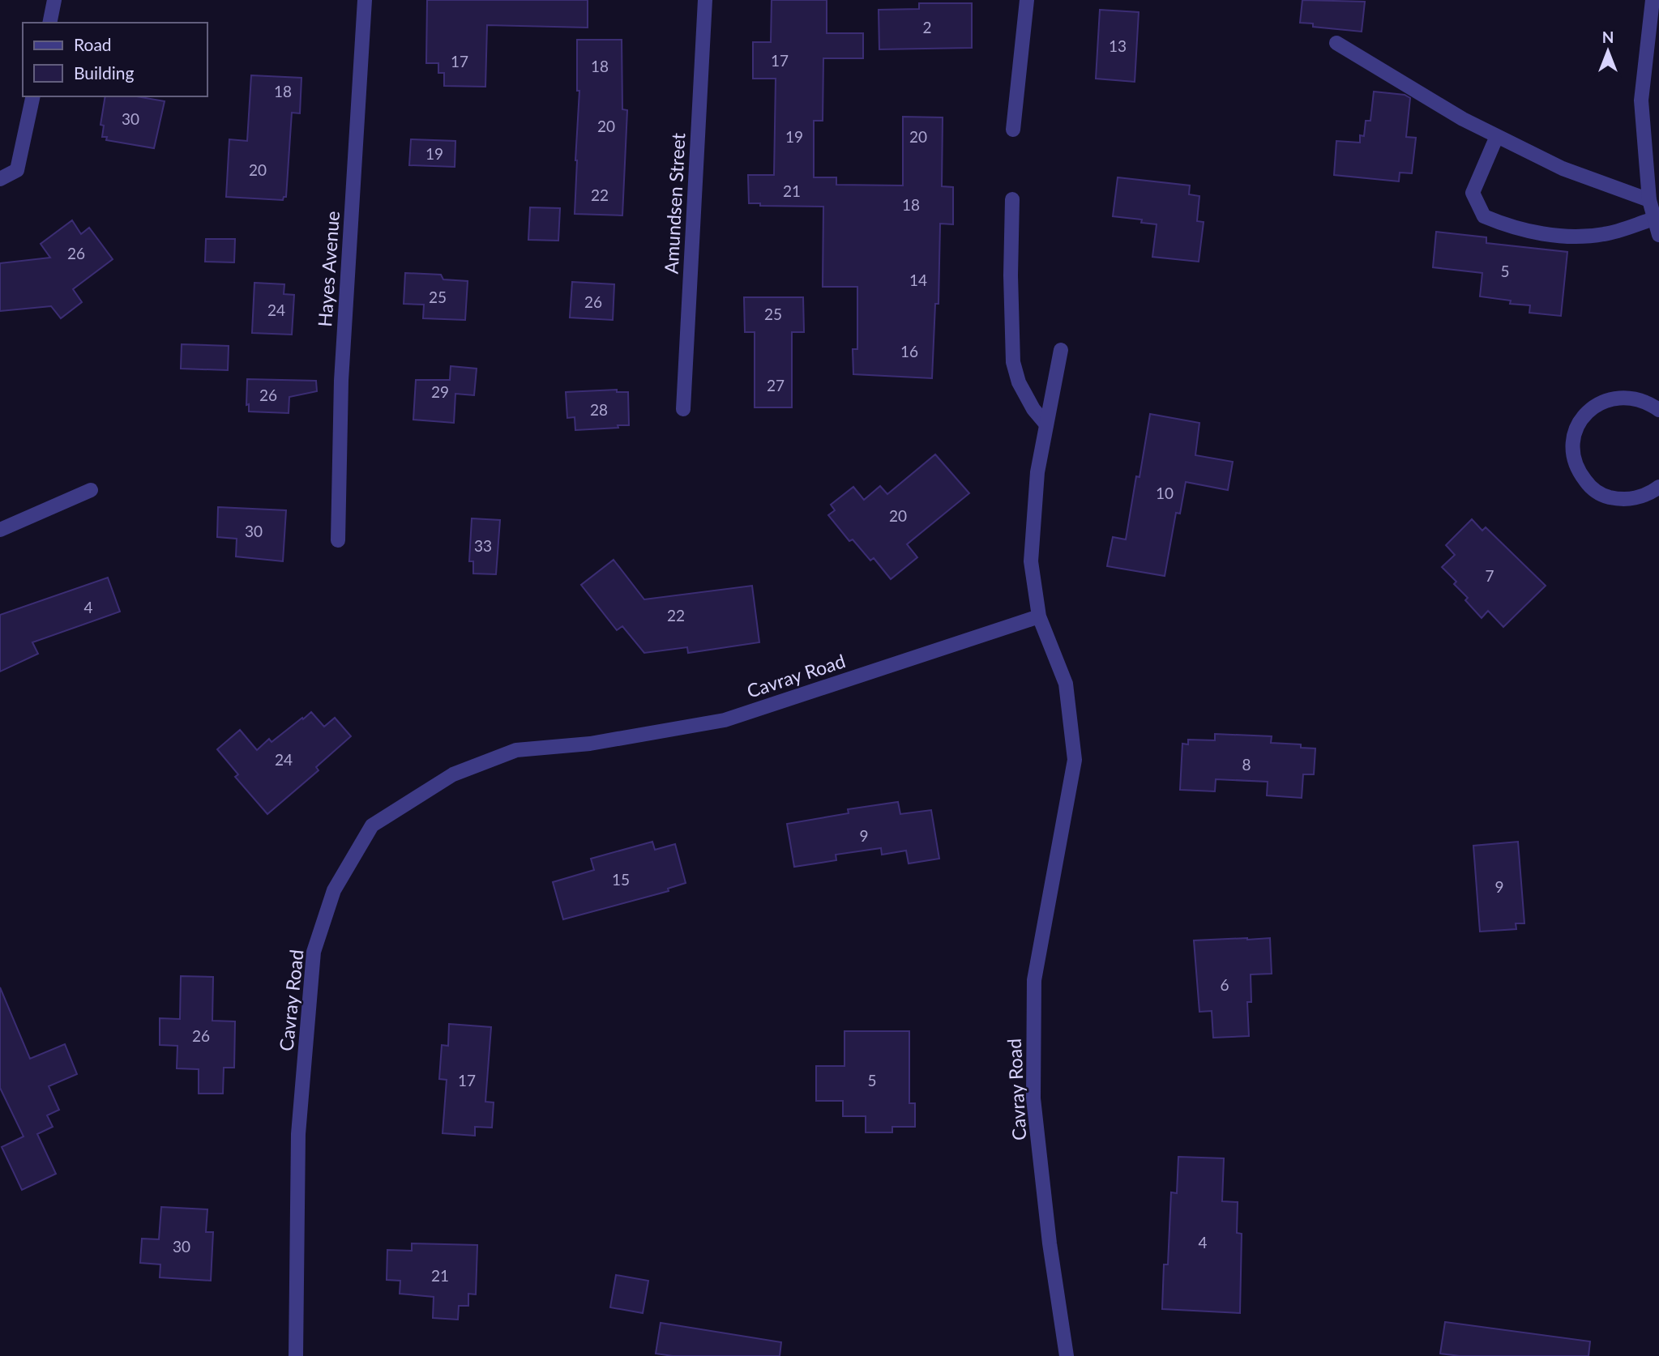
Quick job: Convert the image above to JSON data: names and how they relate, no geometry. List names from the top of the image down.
{
  "streets": {
    "street": ["Amundsen Street", "Hayes Avenue", "Cavray Road"]
  },
  "house_numbers": [
    "2",
    "13",
    "17",
    "17",
    "18",
    "18",
    "30",
    "20",
    "19",
    "20",
    "19",
    "20",
    "21",
    "22",
    "18",
    "26",
    "5",
    "14",
    "25",
    "26",
    "24",
    "25",
    "16",
    "27",
    "29",
    "26",
    "28",
    "10",
    "20",
    "30",
    "33",
    "7",
    "4",
    "22",
    "24",
    "8",
    "9",
    "15",
    "9",
    "6",
    "26",
    "17",
    "5",
    "4",
    "30",
    "21"
  ],
  "legend": ["Road", "Building"],
  "north": "top"
}
